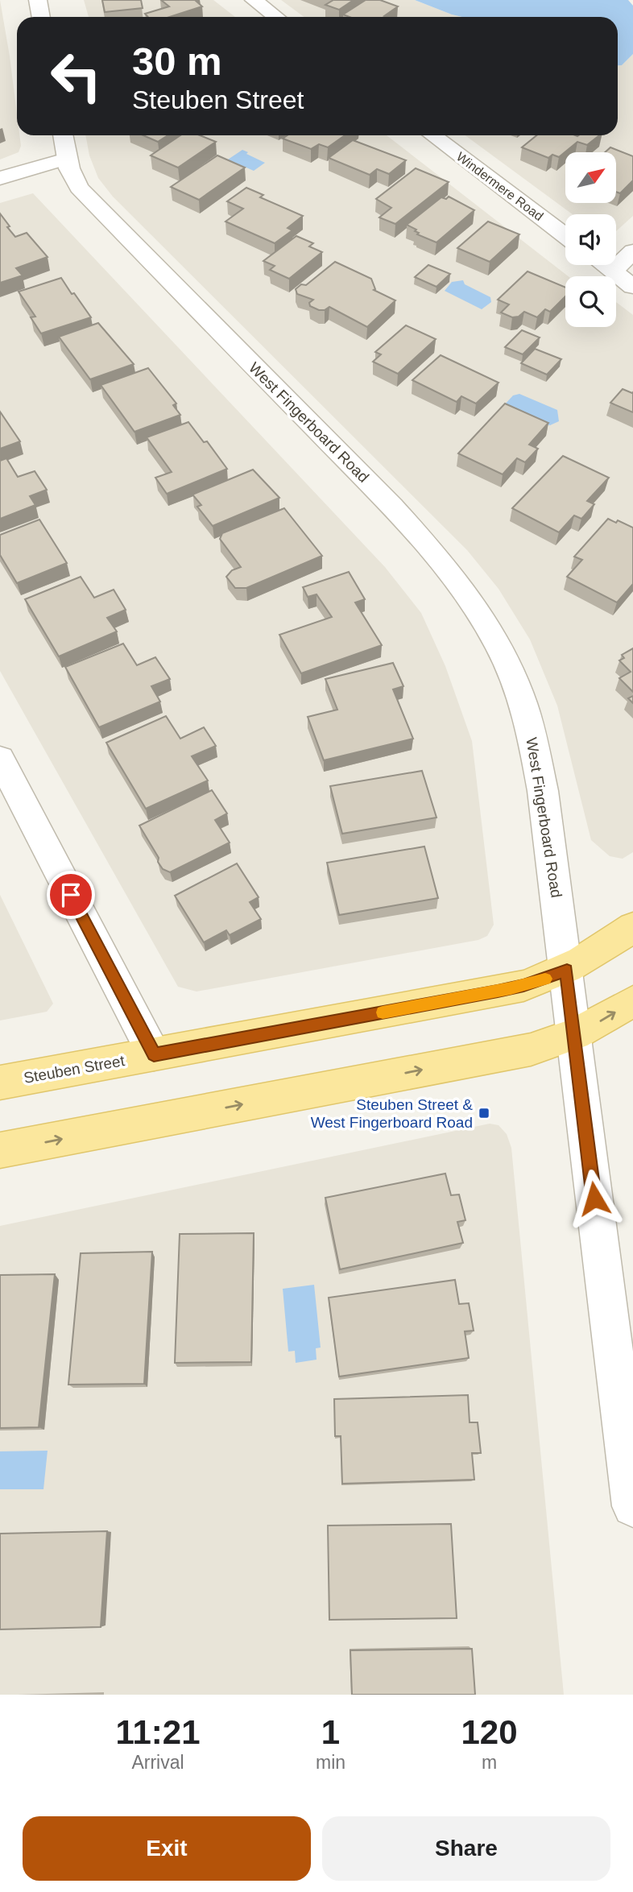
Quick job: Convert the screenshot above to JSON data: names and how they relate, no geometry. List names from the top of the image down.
{
  "streets": {
    "main road": ["Steuben Street"],
    "street": ["Windermere Road", "West Fingerboard Road"]
  },
  "crossings": [
    ["West Fingerboard Road", "Steuben Street"]
  ],
  "places": {
    "transit": ["Steuben Street & West Fingerboard Road"]
  },
  "north": "top right",
  "page": {
    "turn": ["30 m", "Steuben Street"],
    "eta": [
      "11:21",
      "Arrival",
      "1",
      "min",
      "120",
      "m"
    ],
    "buttons": ["Exit", "Share"]
  }
}
